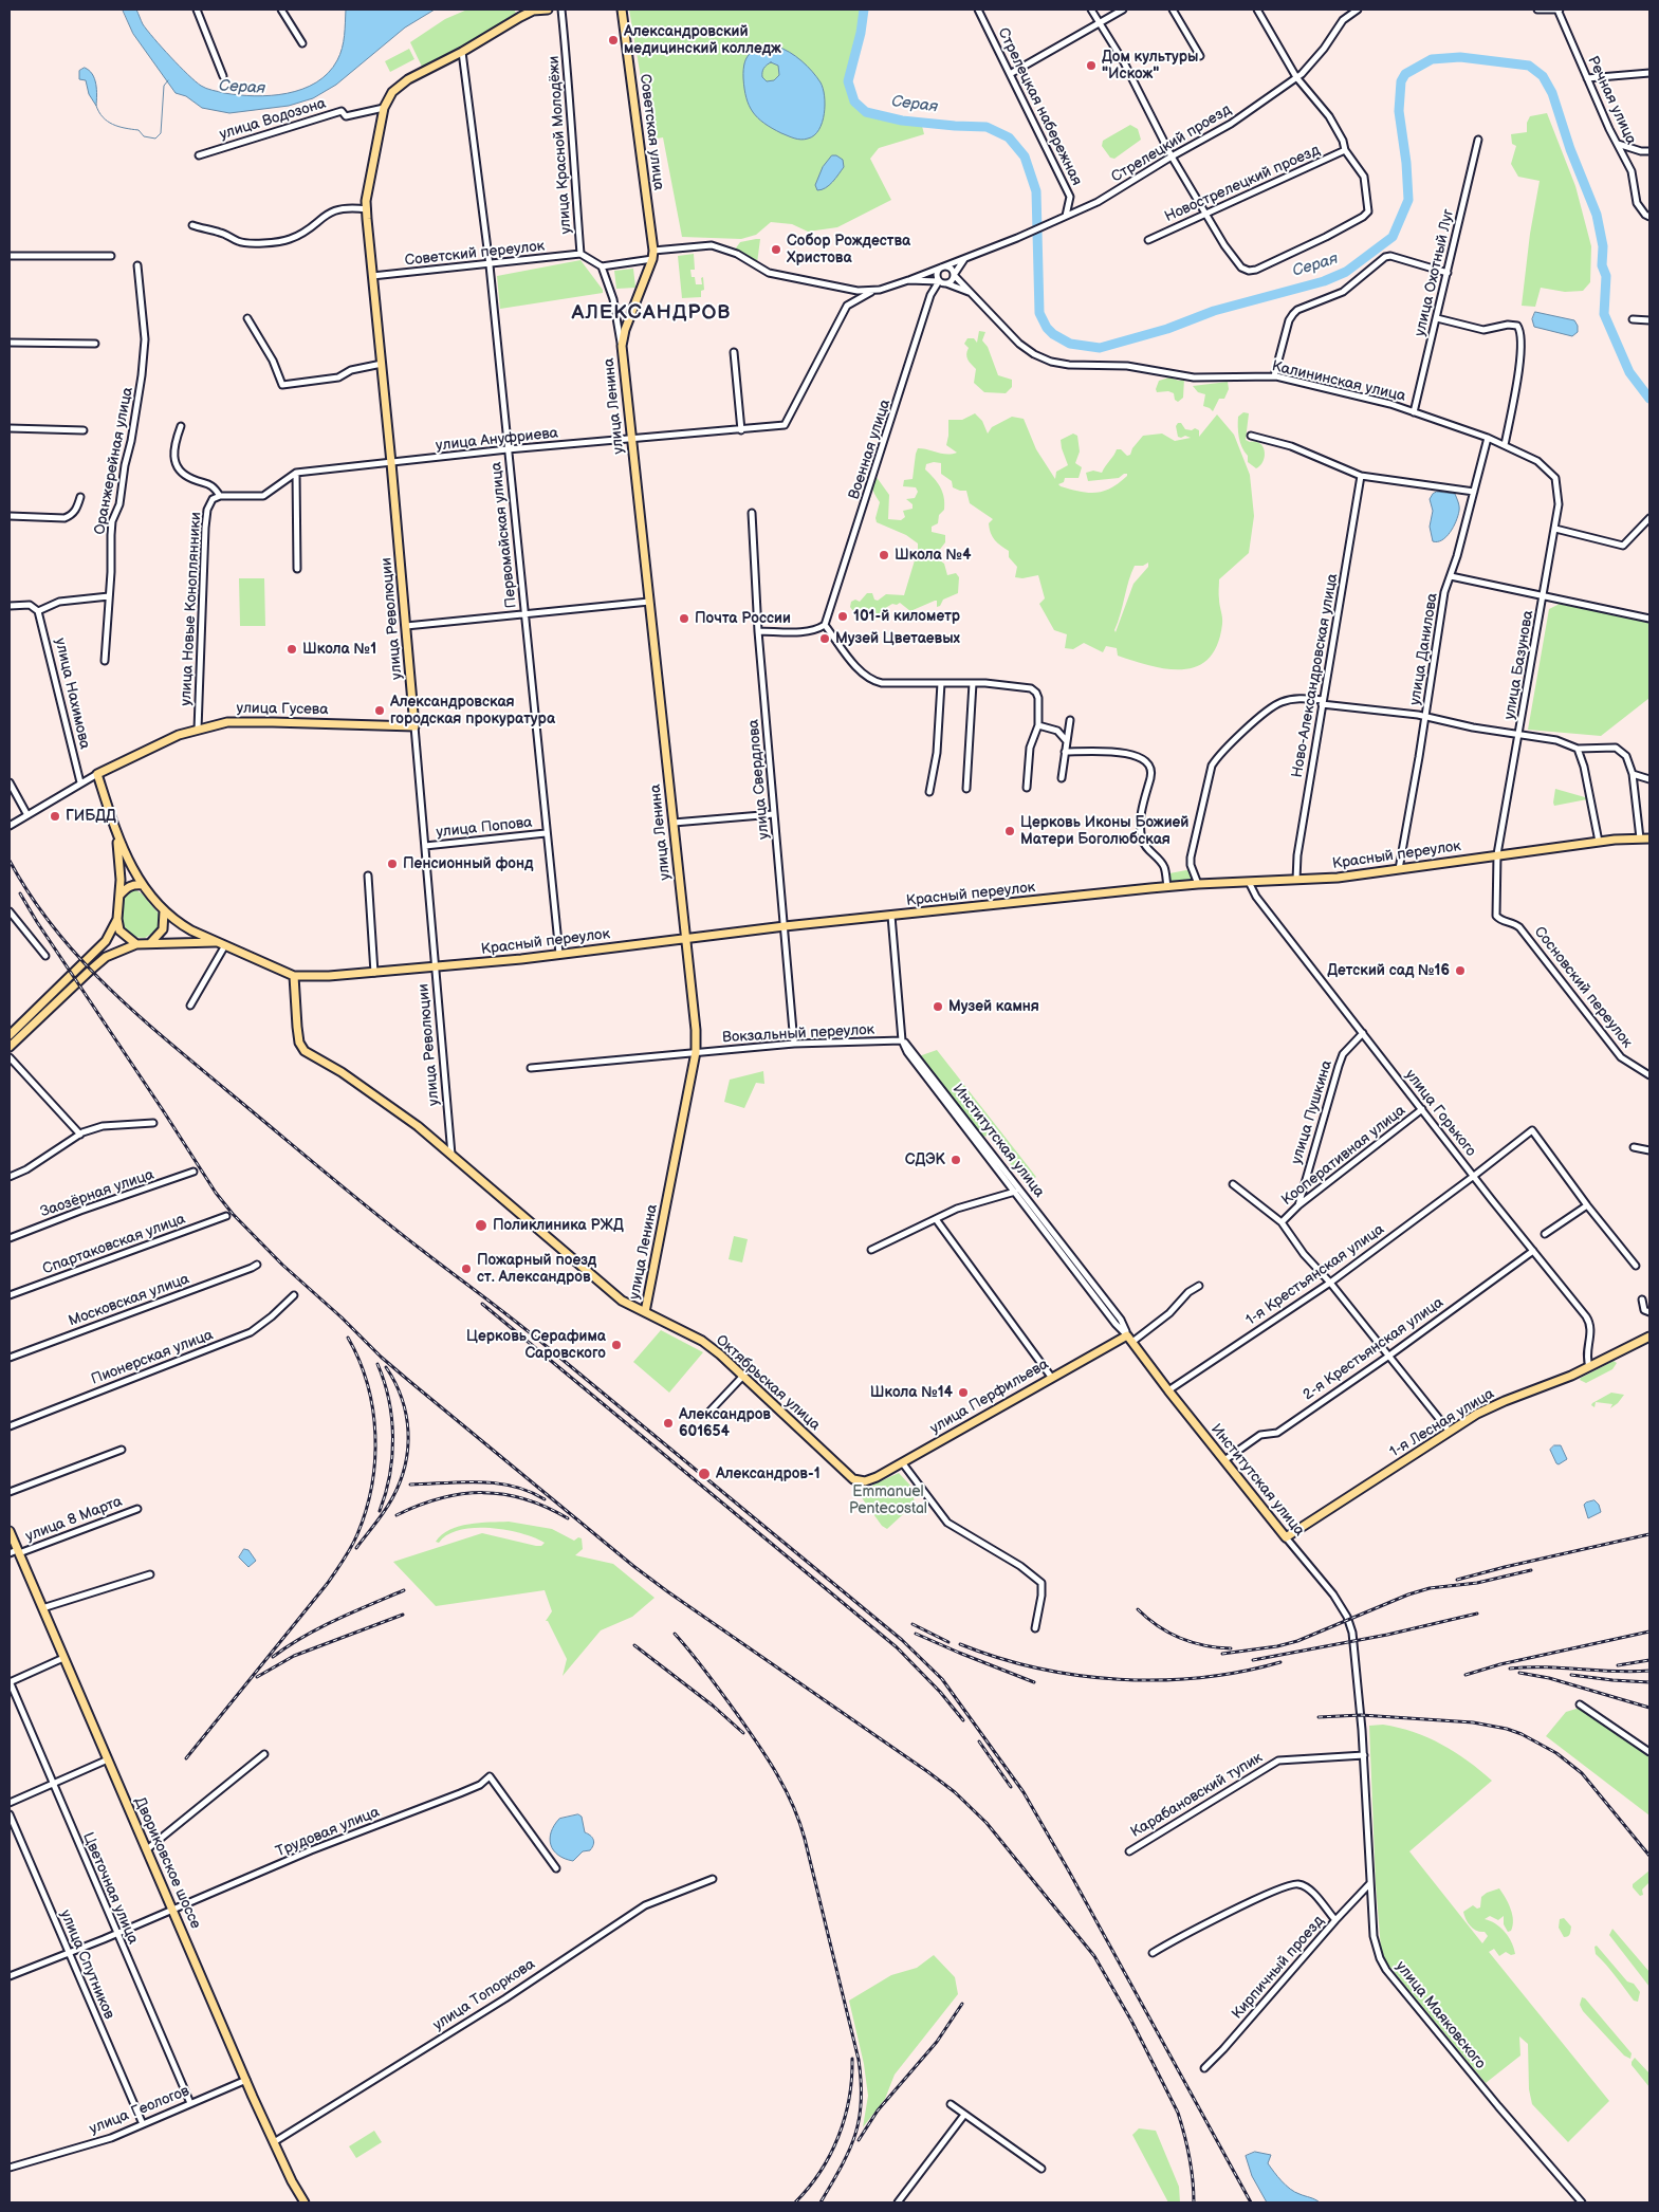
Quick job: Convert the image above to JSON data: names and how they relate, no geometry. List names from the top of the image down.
{
  "streets": {
    "main road": [
      "Советская улица",
      "улица Ленина",
      "улица Революции",
      "улица Гусева",
      "Красный переулок",
      "Институтская улица",
      "Октябрьская улица",
      "улица Перфильева",
      "1-я Лесная улица",
      "Двориковское шоссе"
    ],
    "street": [
      "Речная улица",
      "Стрелецкая набережная",
      "улица Водозона",
      "Стрелецкий проезд",
      "улица Красной Молодёжи",
      "Новострелецкий проезд",
      "Советский переулок",
      "улица Охотный Луг",
      "Калининская улица",
      "улица Ануфриева",
      "Военная улица",
      "Оранжерейная улица",
      "Первомайская улица",
      "улица Новые Коноплянники",
      "улица Данилова",
      "улица Базунова",
      "Ново-Александровская улица",
      "улица Нахимова",
      "улица Свердлова",
      "улица Попова",
      "Сосновский переулок",
      "Вокзальный переулок",
      "улица Пушкина",
      "улица Горького",
      "Кооперативная улица",
      "Заозёрная улица",
      "Спартаковская улица",
      "1-я Крестьянская улица",
      "Московская улица",
      "2-я Крестьянская улица",
      "Пионерская улица",
      "улица 8 Марта",
      "Карабановский тупик",
      "Трудовая улица",
      "Цветочная улица",
      "улица Спутников",
      "Кирпичный проезд",
      "улица Топоркова",
      "улица Маяковского",
      "улица Геологов"
    ]
  },
  "crossings": [
    ["Стрелецкая набережная", "Стрелецкий проезд"],
    ["улица Водозона", "улица Революции"],
    ["улица Красной Молодёжи", "Советский переулок"],
    ["Советский переулок", "Первомайская улица"],
    ["Советский переулок", "улица Революции"],
    ["улица Охотный Луг", "Калининская улица"],
    ["Калининская улица", "Военная улица"],
    ["Калининская улица", "улица Данилова"],
    ["Калининская улица", "улица Базунова"],
    ["улица Ленина", "улица Ануфриева"],
    ["улица Ленина", "Красный переулок"],
    ["улица Ленина", "Вокзальный переулок"],
    ["улица Ленина", "Октябрьская улица"],
    ["улица Ануфриева", "Первомайская улица"],
    ["улица Ануфриева", "улица Революции"],
    ["Первомайская улица", "улица Революции"],
    ["Первомайская улица", "улица Попова"],
    ["Первомайская улица", "Красный переулок"],
    ["улица Новые Коноплянники", "улица Гусева"],
    ["улица Революции", "улица Гусева"],
    ["улица Революции", "улица Попова"],
    ["улица Революции", "Красный переулок"],
    ["улица Революции", "Октябрьская улица"],
    ["улица Данилова", "Красный переулок"],
    ["улица Базунова", "Красный переулок"],
    ["улица Базунова", "Сосновский переулок"],
    ["Ново-Александровская улица", "Красный переулок"],
    ["улица Свердлова", "Красный переулок"],
    ["улица Свердлова", "Вокзальный переулок"],
    ["Красный переулок", "Сосновский переулок"],
    ["Красный переулок", "улица Горького"],
    ["Красный переулок", "Институтская улица"],
    ["Красный переулок", "Октябрьская улица"],
    ["Вокзальный переулок", "Институтская улица"],
    ["улица Пушкина", "улица Горького"],
    ["улица Пушкина", "Кооперативная улица"],
    ["улица Горького", "Кооперативная улица"],
    ["улица Горького", "1-я Крестьянская улица"],
    ["улица Горького", "2-я Крестьянская улица"],
    ["улица Горького", "1-я Лесная улица"],
    ["Институтская улица", "1-я Крестьянская улица"],
    ["Институтская улица", "2-я Крестьянская улица"],
    ["Институтская улица", "улица Перфильева"],
    ["Институтская улица", "1-я Лесная улица"],
    ["Институтская улица", "улица Маяковского"],
    ["Октябрьская улица", "улица Перфильева"],
    ["улица 8 Марта", "Двориковское шоссе"],
    ["Карабановский тупик", "улица Маяковского"],
    ["Трудовая улица", "Двориковское шоссе"],
    ["Трудовая улица", "Цветочная улица"],
    ["Трудовая улица", "улица Спутников"],
    ["Двориковское шоссе", "улица Топоркова"],
    ["Двориковское шоссе", "улица Геологов"],
    ["Цветочная улица", "улица Геологов"],
    ["улица Спутников", "улица Геологов"],
    ["Кирпичный проезд", "улица Маяковского"]
  ],
  "districts": ["АЛЕКСАНДРОВ"],
  "water": ["Серая"],
  "parks": ["Emmanuel Pentecostal"],
  "places": [
    "Александровский медицинский колледж",
    "Дом культуры \"Искож\"",
    "Собор Рождества Христова",
    "Школа №4",
    "101-й километр",
    "Почта России",
    "Музей Цветаевых",
    "Школа №1",
    "Александровская городская прокуратура",
    "ГИБДД",
    "Церковь Иконы Божией Матери Боголюбская",
    "Пенсионный фонд",
    "Детский сад №16",
    "Музей камня",
    "СДЭК",
    "Поликлиника РЖД",
    "Пожарный поезд ст. Александров",
    "Церковь Серафима Саровского",
    "Школа №14",
    "Александров 601654",
    "Александров-1"
  ]
}
